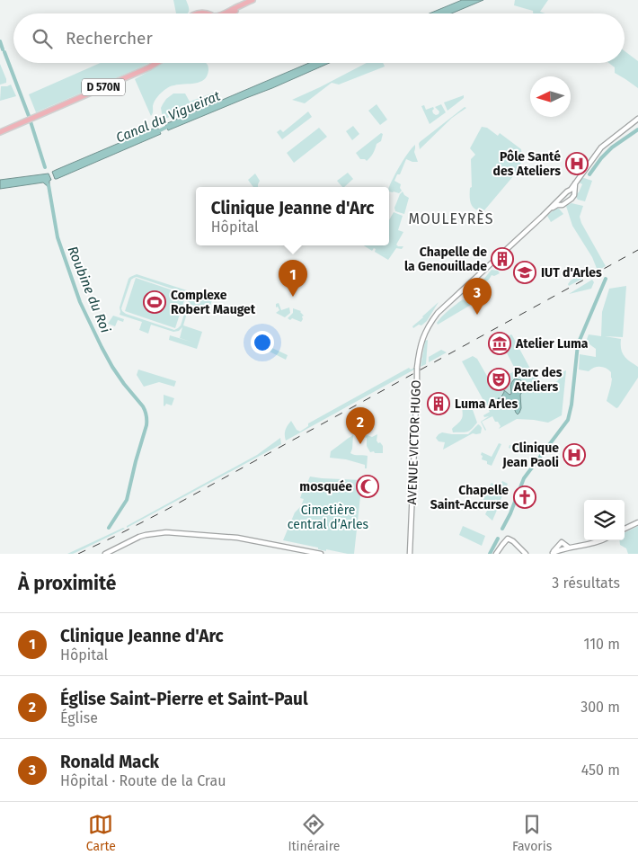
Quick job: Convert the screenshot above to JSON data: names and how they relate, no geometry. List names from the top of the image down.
{
  "streets": {
    "main road": ["D 570N", "AVENUE VICTOR HUGO"]
  },
  "districts": ["MOULEYRÈS"],
  "water": ["Canal du Vigueirat", "Roubine du Roi"],
  "parks": ["Cimetière central d’Arles"],
  "places": {
    "hospital": ["Pôle Santé des Ateliers", "Clinique Jean Paoli"],
    "building": ["Chapelle de la Genouillade", "Luma Arles"],
    "school or university": ["IUT d'Arles"],
    "sports": ["Complexe Robert Mauget"],
    "museum": ["Atelier Luma"],
    "theatre": ["Parc des Ateliers"],
    "mosque": ["mosquée"],
    "church": ["Chapelle Saint-Accurse"]
  },
  "north": "left",
  "page": {
    "search": "Rechercher",
    "popup": ["Clinique Jeanne d'Arc", "Hôpital"],
    "pins": ["1", "3", "2"],
    "heading": ["À proximité", "3 résultats"],
    "list": [
      {
        "mark": "1",
        "name": "Clinique Jeanne d'Arc",
        "note": "Hôpital",
        "value": "110 m"
      },
      {
        "mark": "2",
        "name": "Église Saint-Pierre et Saint-Paul",
        "note": "Église",
        "value": "300 m"
      },
      {
        "mark": "3",
        "name": "Ronald Mack",
        "note": "Hôpital · Route de la Crau",
        "value": "450 m"
      }
    ],
    "nav": ["Carte", "Itinéraire", "Favoris"]
  }
}
